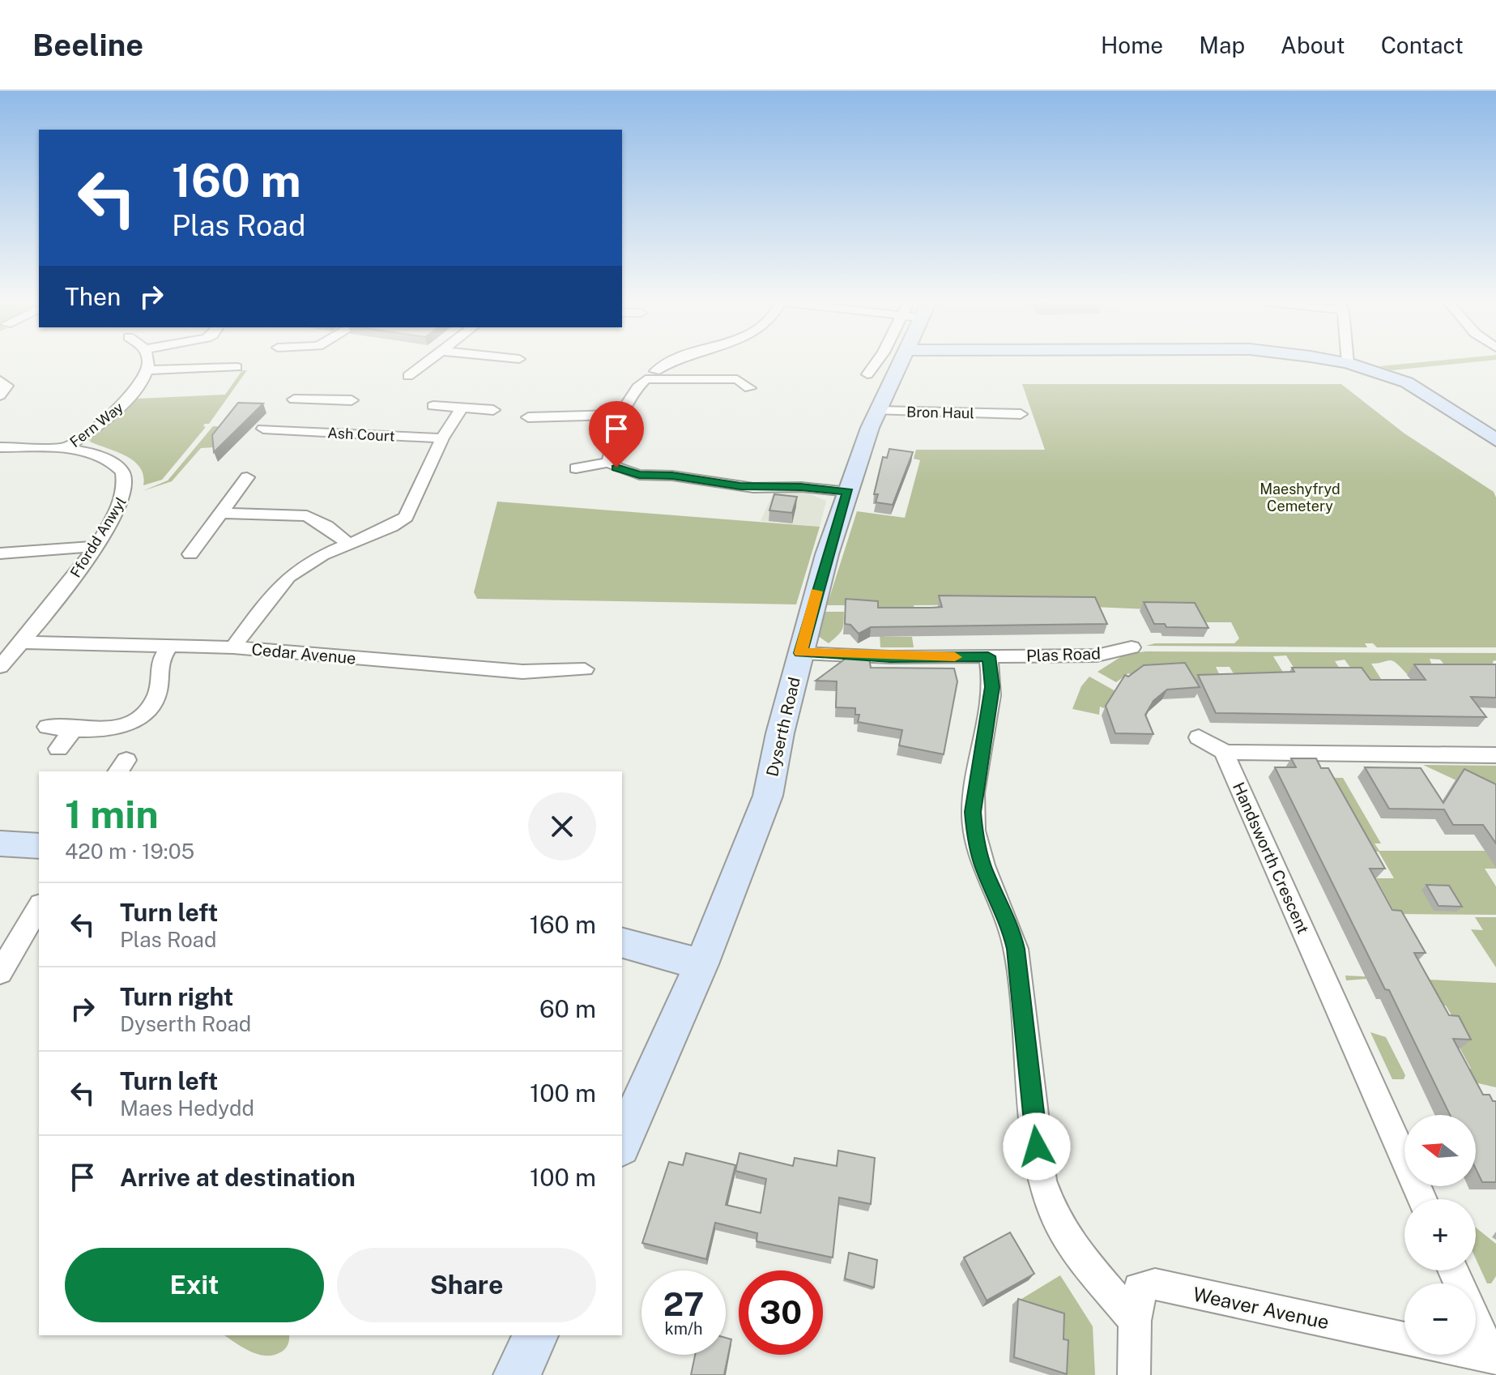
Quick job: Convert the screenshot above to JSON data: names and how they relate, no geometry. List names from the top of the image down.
{
  "streets": {
    "main road": ["Dyserth Road"],
    "street": [
      "Bron Haul",
      "Fern Way",
      "Ash Court",
      "Ffordd Anwyl",
      "Cedar Avenue",
      "Plas Road",
      "Handsworth Crescent",
      "Weaver Avenue"
    ]
  },
  "crossings": [
    ["Bron Haul", "Dyserth Road"],
    ["Fern Way", "Ffordd Anwyl"],
    ["Ffordd Anwyl", "Cedar Avenue"],
    ["Plas Road", "Dyserth Road"]
  ],
  "parks": ["Maeshyfryd Cemetery"],
  "north": "left",
  "page": {
    "header": "Beeline",
    "nav": [
      "Home",
      "Map",
      "About",
      "Contact"
    ],
    "turn": ["160 m", "Plas Road"],
    "then": "Then",
    "heading": ["1 min", "420 m · 19:05"],
    "list": [
      {
        "name": "Turn left",
        "note": "Plas Road",
        "value": "160 m"
      },
      {
        "name": "Turn right",
        "note": "Dyserth Road",
        "value": "60 m"
      },
      {
        "name": "Turn left",
        "note": "Maes Hedydd",
        "value": "100 m"
      },
      {
        "name": "Arrive at destination",
        "value": "100 m"
      }
    ],
    "map_buttons": ["+", "−"],
    "buttons": ["Exit", "Share"],
    "speed": "27 km/h",
    "limit": "30"
  }
}
